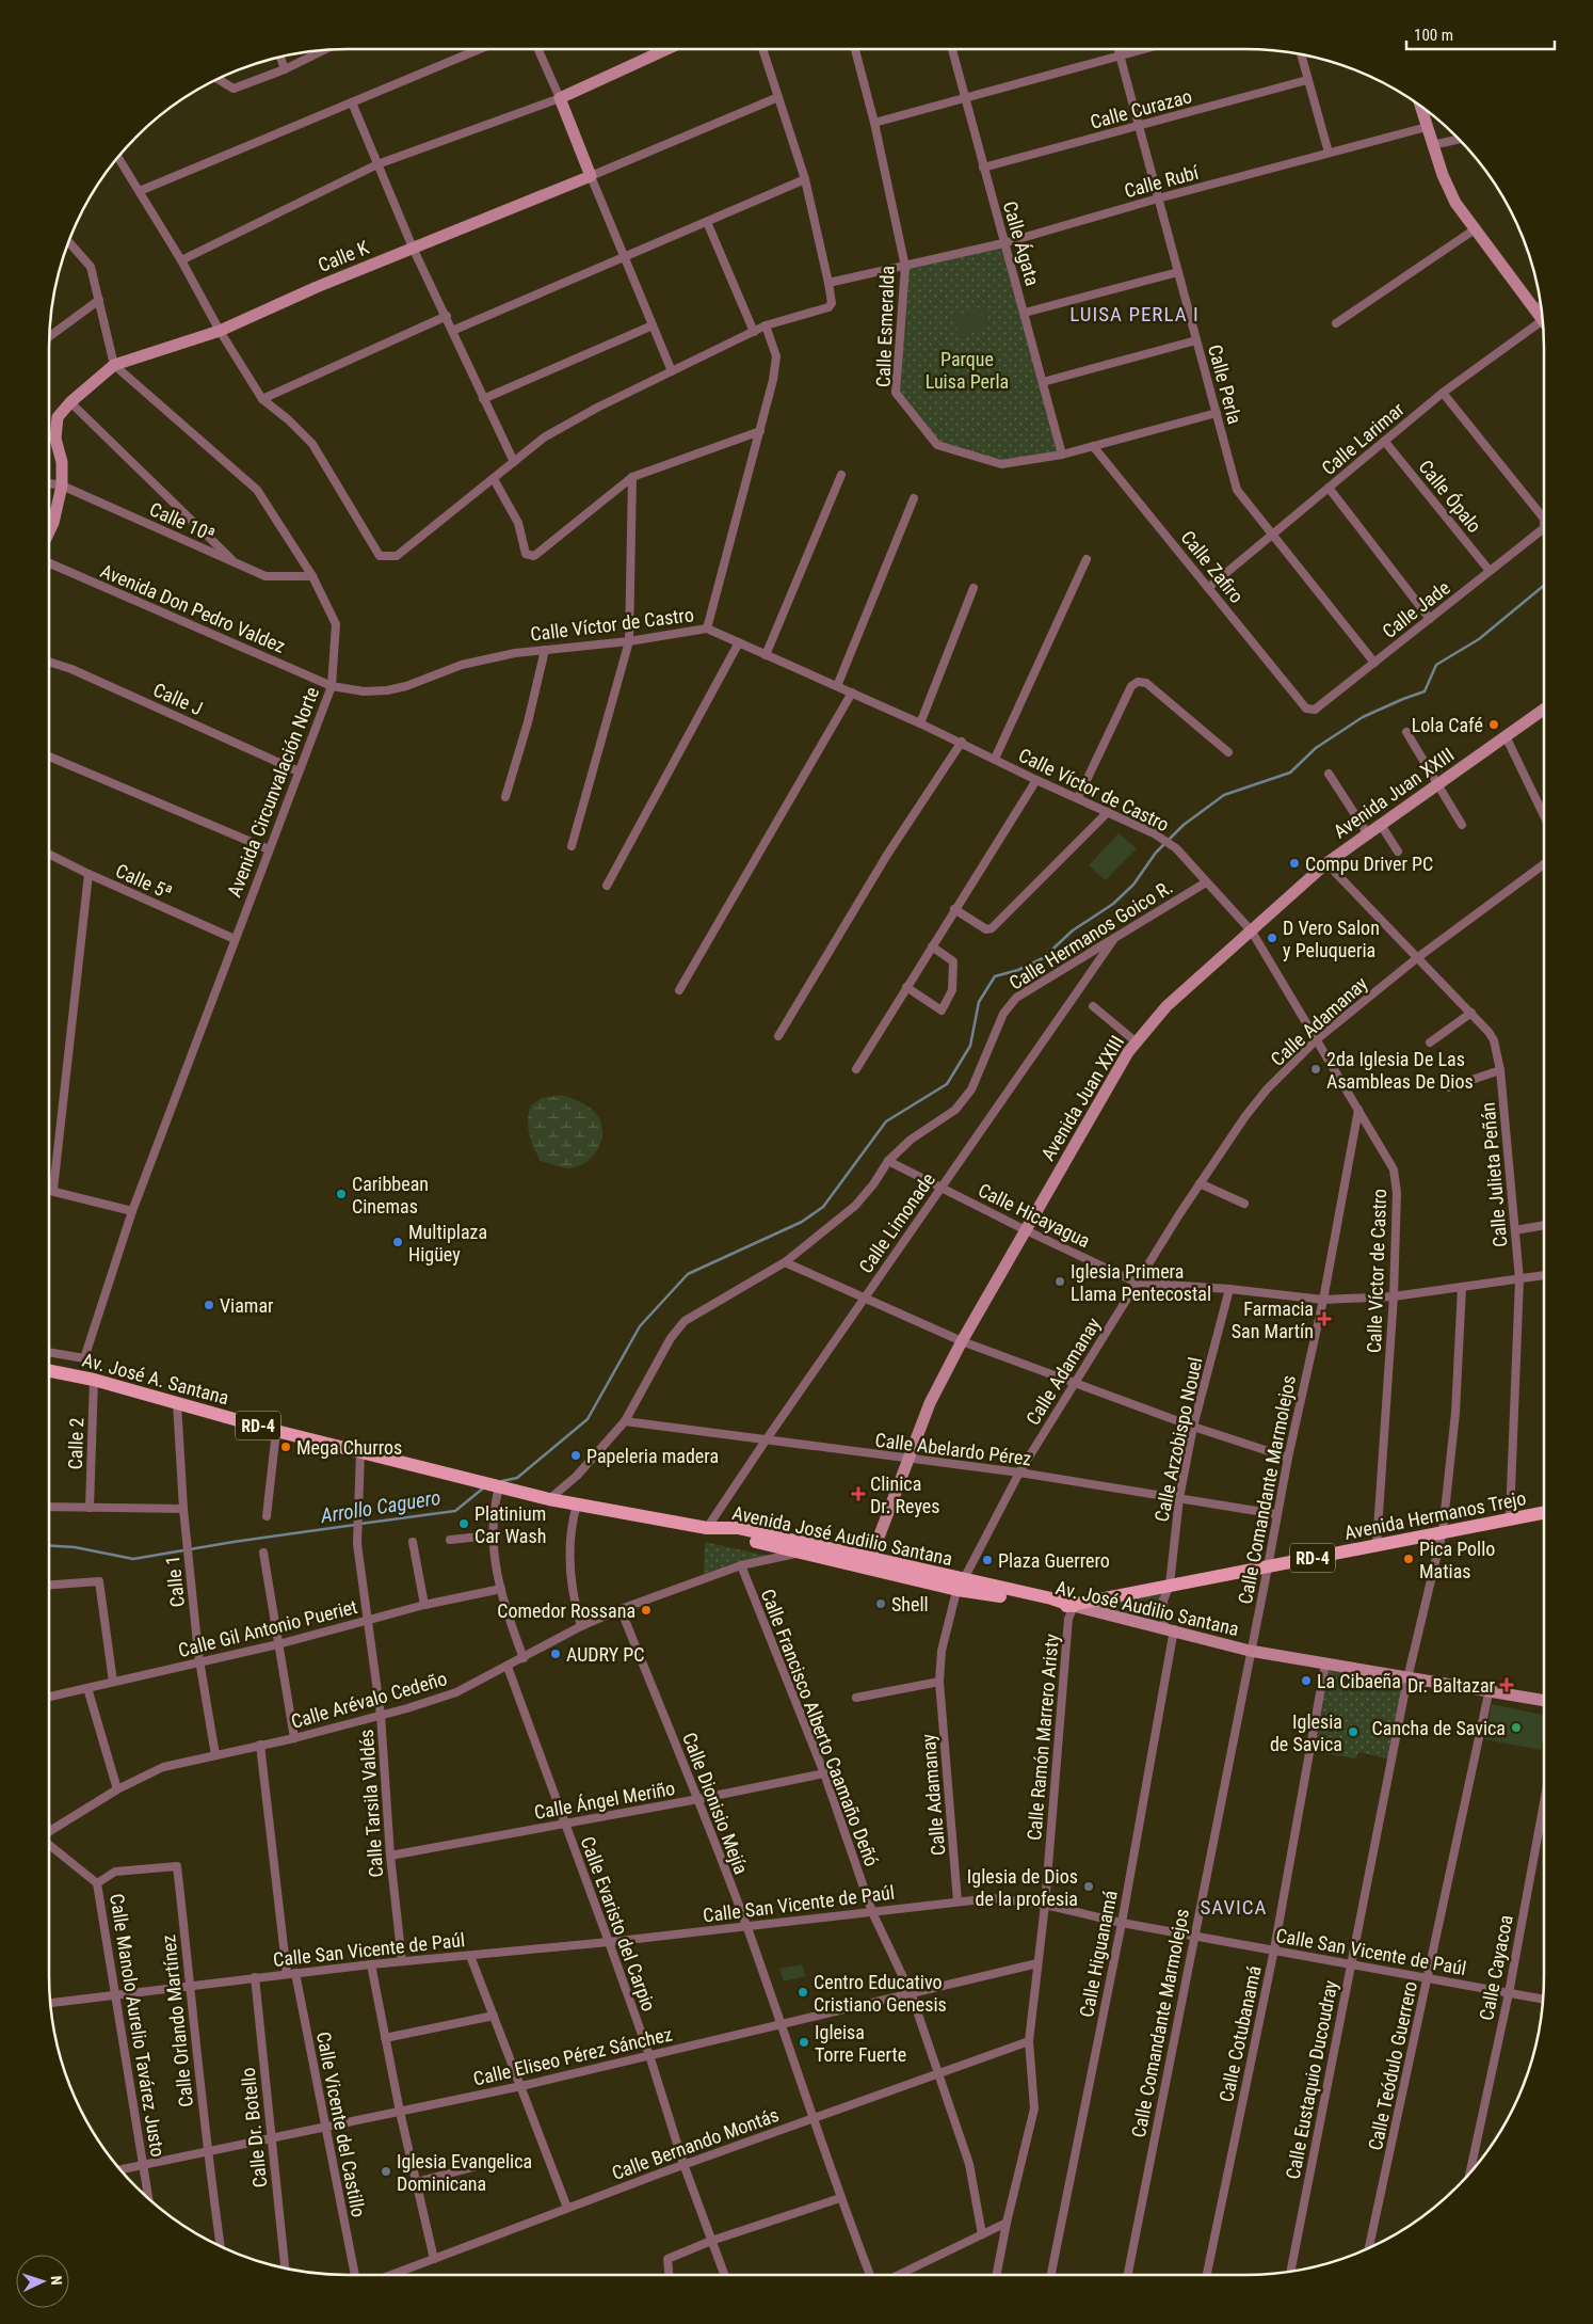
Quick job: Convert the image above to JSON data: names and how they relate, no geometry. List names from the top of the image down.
{
  "streets": {
    "main road": [
      "Calle K",
      "Avenida Juan XXIII",
      "Av. José A. Santana",
      "RD-4",
      "Avenida Hermanos Trejo",
      "Avenida José Audilio Santana",
      "Av. José Audilio Santana"
    ],
    "street": [
      "Calle Curazao",
      "Calle Rubí",
      "Calle Ágata",
      "Calle Esmeralda",
      "Calle Perla",
      "Calle Larimar",
      "Calle Ópalo",
      "Calle 10ª",
      "Calle Zafiro",
      "Avenida Don Pedro Valdez",
      "Calle Jade",
      "Calle Víctor de Castro",
      "Calle J",
      "Avenida Circunvalación Norte",
      "Calle 5ª",
      "Calle Hermanos Goico R.",
      "Calle Adamanay",
      "Calle Julieta Peñán",
      "Calle Hicayagua",
      "Calle Limonade",
      "Calle Arzobispo Nouel",
      "Calle 2",
      "Calle Abelardo Pérez",
      "Calle Comandante Marmolejos",
      "Calle 1",
      "Calle Gil Antonio Pueriet",
      "Calle Arévalo Cedeño",
      "Calle Francisco Alberto Caamaño Deñó",
      "Calle Ramón Marrero Aristy",
      "Calle Ángel Meriño",
      "Calle Tarsila Valdés",
      "Calle Dionisio Mejía",
      "Calle San Vicente de Paúl",
      "Calle Evaristo del Carpio",
      "Calle Higuanamá",
      "Calle Cayacoa",
      "Calle Orlando Martínez",
      "Calle Manolo Aurelio Tavárez Justo",
      "Calle Cotubanamá",
      "Calle Eliseo Pérez Sánchez",
      "Calle Teódulo Guerrero",
      "Calle Eustaquio Ducoudray",
      "Calle Vicente del Castillo",
      "Calle Dr. Botello",
      "Calle Bernando Montás"
    ]
  },
  "crossings": [
    ["Calle Curazao", "Calle Ágata"],
    ["Calle Curazao", "Calle Perla"],
    ["Calle Rubí", "Calle Ágata"],
    ["Calle Rubí", "Calle Esmeralda"],
    ["Calle Rubí", "Calle Perla"],
    ["Calle Ágata", "Calle Esmeralda"],
    ["Calle K", "Calle 10ª"],
    ["Calle K", "Avenida Circunvalación Norte"],
    ["Calle Esmeralda", "Calle Perla"],
    ["Calle Esmeralda", "Calle Zafiro"],
    ["Calle Perla", "Calle Larimar"],
    ["Calle Perla", "Calle Jade"],
    ["Calle Larimar", "Calle Ópalo"],
    ["Calle Larimar", "Calle Zafiro"],
    ["Calle Larimar", "Calle Jade"],
    ["Calle Ópalo", "Calle Jade"],
    ["Calle 10ª", "Avenida Circunvalación Norte"],
    ["Calle Zafiro", "Calle Jade"],
    ["Avenida Don Pedro Valdez", "Calle Víctor de Castro"],
    ["Avenida Don Pedro Valdez", "Avenida Circunvalación Norte"],
    ["Calle Víctor de Castro", "Avenida Circunvalación Norte"],
    ["Calle Víctor de Castro", "Avenida Juan XXIII"],
    ["Calle Víctor de Castro", "Calle Hermanos Goico R."],
    ["Calle Víctor de Castro", "Calle Adamanay"],
    ["Calle Víctor de Castro", "Calle Hicayagua"],
    ["Calle Víctor de Castro", "Calle Comandante Marmolejos"],
    ["Calle Víctor de Castro", "Avenida Hermanos Trejo"],
    ["Calle J", "Avenida Circunvalación Norte"],
    ["Avenida Circunvalación Norte", "Calle 5ª"],
    ["Avenida Juan XXIII", "Calle Julieta Peñán"],
    ["Avenida Juan XXIII", "Calle Hicayagua"],
    ["Avenida Juan XXIII", "RD-4"],
    ["Avenida Juan XXIII", "Calle Abelardo Pérez"],
    ["Avenida Juan XXIII", "Avenida José Audilio Santana"],
    ["Calle Hermanos Goico R.", "Calle Hicayagua"],
    ["Calle Hermanos Goico R.", "Calle Limonade"],
    ["Calle Hermanos Goico R.", "Calle Abelardo Pérez"],
    ["Calle Hermanos Goico R.", "Avenida José Audilio Santana"],
    ["Calle Adamanay", "Calle Julieta Peñán"],
    ["Calle Adamanay", "Calle Hicayagua"],
    ["Calle Adamanay", "Calle Abelardo Pérez"],
    ["Calle Adamanay", "Avenida José Audilio Santana"],
    ["Calle Adamanay", "Calle San Vicente de Paúl"],
    ["Calle Julieta Peñán", "Calle Hicayagua"],
    ["Calle Julieta Peñán", "Avenida Hermanos Trejo"],
    ["Calle Hicayagua", "Calle Limonade"],
    ["Calle Hicayagua", "Calle Arzobispo Nouel"],
    ["Calle Hicayagua", "Calle Comandante Marmolejos"],
    ["Calle Hicayagua", "Calle Eustaquio Ducoudray"],
    ["Calle Limonade", "RD-4"],
    ["Calle Limonade", "Calle Abelardo Pérez"],
    ["Calle Limonade", "Avenida José Audilio Santana"],
    ["Av. José A. Santana", "Calle 2"],
    ["Av. José A. Santana", "Avenida José Audilio Santana"],
    ["Av. José A. Santana", "Calle 1"],
    ["Av. José A. Santana", "Calle Tarsila Valdés"],
    ["RD-4", "Avenida José Audilio Santana"],
    ["RD-4", "Calle Arévalo Cedeño"],
    ["Calle Arzobispo Nouel", "Calle Abelardo Pérez"],
    ["Calle Arzobispo Nouel", "Avenida Hermanos Trejo"],
    ["Calle Arzobispo Nouel", "Av. José Audilio Santana"],
    ["Calle Arzobispo Nouel", "Calle Higuanamá"],
    ["Calle Abelardo Pérez", "Calle Comandante Marmolejos"],
    ["Calle Comandante Marmolejos", "Avenida Hermanos Trejo"],
    ["Calle Comandante Marmolejos", "Av. José Audilio Santana"],
    ["Calle Comandante Marmolejos", "Calle San Vicente de Paúl"],
    ["Avenida Hermanos Trejo", "Avenida José Audilio Santana"],
    ["Avenida Hermanos Trejo", "Av. José Audilio Santana"],
    ["Avenida Hermanos Trejo", "Calle Ramón Marrero Aristy"],
    ["Avenida Hermanos Trejo", "Calle Eustaquio Ducoudray"],
    ["Avenida José Audilio Santana", "Av. José Audilio Santana"],
    ["Avenida José Audilio Santana", "Calle Ramón Marrero Aristy"],
    ["Calle 1", "Calle Gil Antonio Pueriet"],
    ["Calle 1", "Calle Arévalo Cedeño"],
    ["Av. José Audilio Santana", "Calle Ramón Marrero Aristy"],
    ["Av. José Audilio Santana", "Calle Higuanamá"],
    ["Av. José Audilio Santana", "Calle Cotubanamá"],
    ["Av. José Audilio Santana", "Calle Teódulo Guerrero"],
    ["Av. José Audilio Santana", "Calle Eustaquio Ducoudray"],
    ["Calle Gil Antonio Pueriet", "Calle Tarsila Valdés"],
    ["Calle Arévalo Cedeño", "Calle Francisco Alberto Caamaño Deñó"],
    ["Calle Arévalo Cedeño", "Calle Tarsila Valdés"],
    ["Calle Arévalo Cedeño", "Calle Dionisio Mejía"],
    ["Calle Arévalo Cedeño", "Calle Evaristo del Carpio"],
    ["Calle Arévalo Cedeño", "Calle Vicente del Castillo"],
    ["Calle Francisco Alberto Caamaño Deñó", "Calle Ángel Meriño"],
    ["Calle Francisco Alberto Caamaño Deñó", "Calle San Vicente de Paúl"],
    ["Calle Francisco Alberto Caamaño Deñó", "Calle Eliseo Pérez Sánchez"],
    ["Calle Francisco Alberto Caamaño Deñó", "Calle Bernando Montás"],
    ["Calle Ramón Marrero Aristy", "Calle San Vicente de Paúl"],
    ["Calle Ramón Marrero Aristy", "Calle Eliseo Pérez Sánchez"],
    ["Calle Ramón Marrero Aristy", "Calle Bernando Montás"],
    ["Calle Ángel Meriño", "Calle Tarsila Valdés"],
    ["Calle Ángel Meriño", "Calle Dionisio Mejía"],
    ["Calle Ángel Meriño", "Calle Evaristo del Carpio"],
    ["Calle Tarsila Valdés", "Calle San Vicente de Paúl"],
    ["Calle Dionisio Mejía", "Calle San Vicente de Paúl"],
    ["Calle Dionisio Mejía", "Calle Eliseo Pérez Sánchez"],
    ["Calle Dionisio Mejía", "Calle Bernando Montás"],
    ["Calle San Vicente de Paúl", "Calle Evaristo del Carpio"],
    ["Calle San Vicente de Paúl", "Calle Higuanamá"],
    ["Calle San Vicente de Paúl", "Calle Cayacoa"],
    ["Calle San Vicente de Paúl", "Calle Orlando Martínez"],
    ["Calle San Vicente de Paúl", "Calle Manolo Aurelio Tavárez Justo"],
    ["Calle San Vicente de Paúl", "Calle Cotubanamá"],
    ["Calle San Vicente de Paúl", "Calle Teódulo Guerrero"],
    ["Calle San Vicente de Paúl", "Calle Eustaquio Ducoudray"],
    ["Calle San Vicente de Paúl", "Calle Vicente del Castillo"],
    ["Calle San Vicente de Paúl", "Calle Dr. Botello"],
    ["Calle Evaristo del Carpio", "Calle Eliseo Pérez Sánchez"],
    ["Calle Evaristo del Carpio", "Calle Bernando Montás"],
    ["Calle Orlando Martínez", "Calle Manolo Aurelio Tavárez Justo"],
    ["Calle Orlando Martínez", "Calle Eliseo Pérez Sánchez"],
    ["Calle Manolo Aurelio Tavárez Justo", "Calle Eliseo Pérez Sánchez"],
    ["Calle Eliseo Pérez Sánchez", "Calle Vicente del Castillo"],
    ["Calle Eliseo Pérez Sánchez", "Calle Dr. Botello"]
  ],
  "districts": ["LUISA PERLA I", "SAVICA"],
  "water": ["Arrollo Caguero"],
  "parks": ["Parque Luisa Perla"],
  "places": {
    "other": [
      "Lola Café",
      "Compu Driver PC",
      "D Vero Salon y Peluqueria",
      "2da Iglesia De Las Asambleas De Dios",
      "Caribbean Cinemas",
      "Multiplaza Higüey",
      "Iglesia Primera Llama Pentecostal",
      "Viamar",
      "Mega Churros",
      "Papeleria madera",
      "Platinium Car Wash",
      "Pica Pollo Matias",
      "Plaza Guerrero",
      "Shell",
      "Comedor Rossana",
      "AUDRY PC",
      "La Cibaeña",
      "Cancha de Savica",
      "Iglesia de Savica",
      "Iglesia de Dios de la profesia",
      "Centro Educativo Cristiano Genesis",
      "Igleisa Torre Fuerte",
      "Iglesia Evangelica Dominicana"
    ],
    "health": ["Farmacia San Martín", "Clinica Dr. Reyes", "Dr. Baltazar"]
  },
  "scale_bar": "100 m",
  "north": "right"
}
